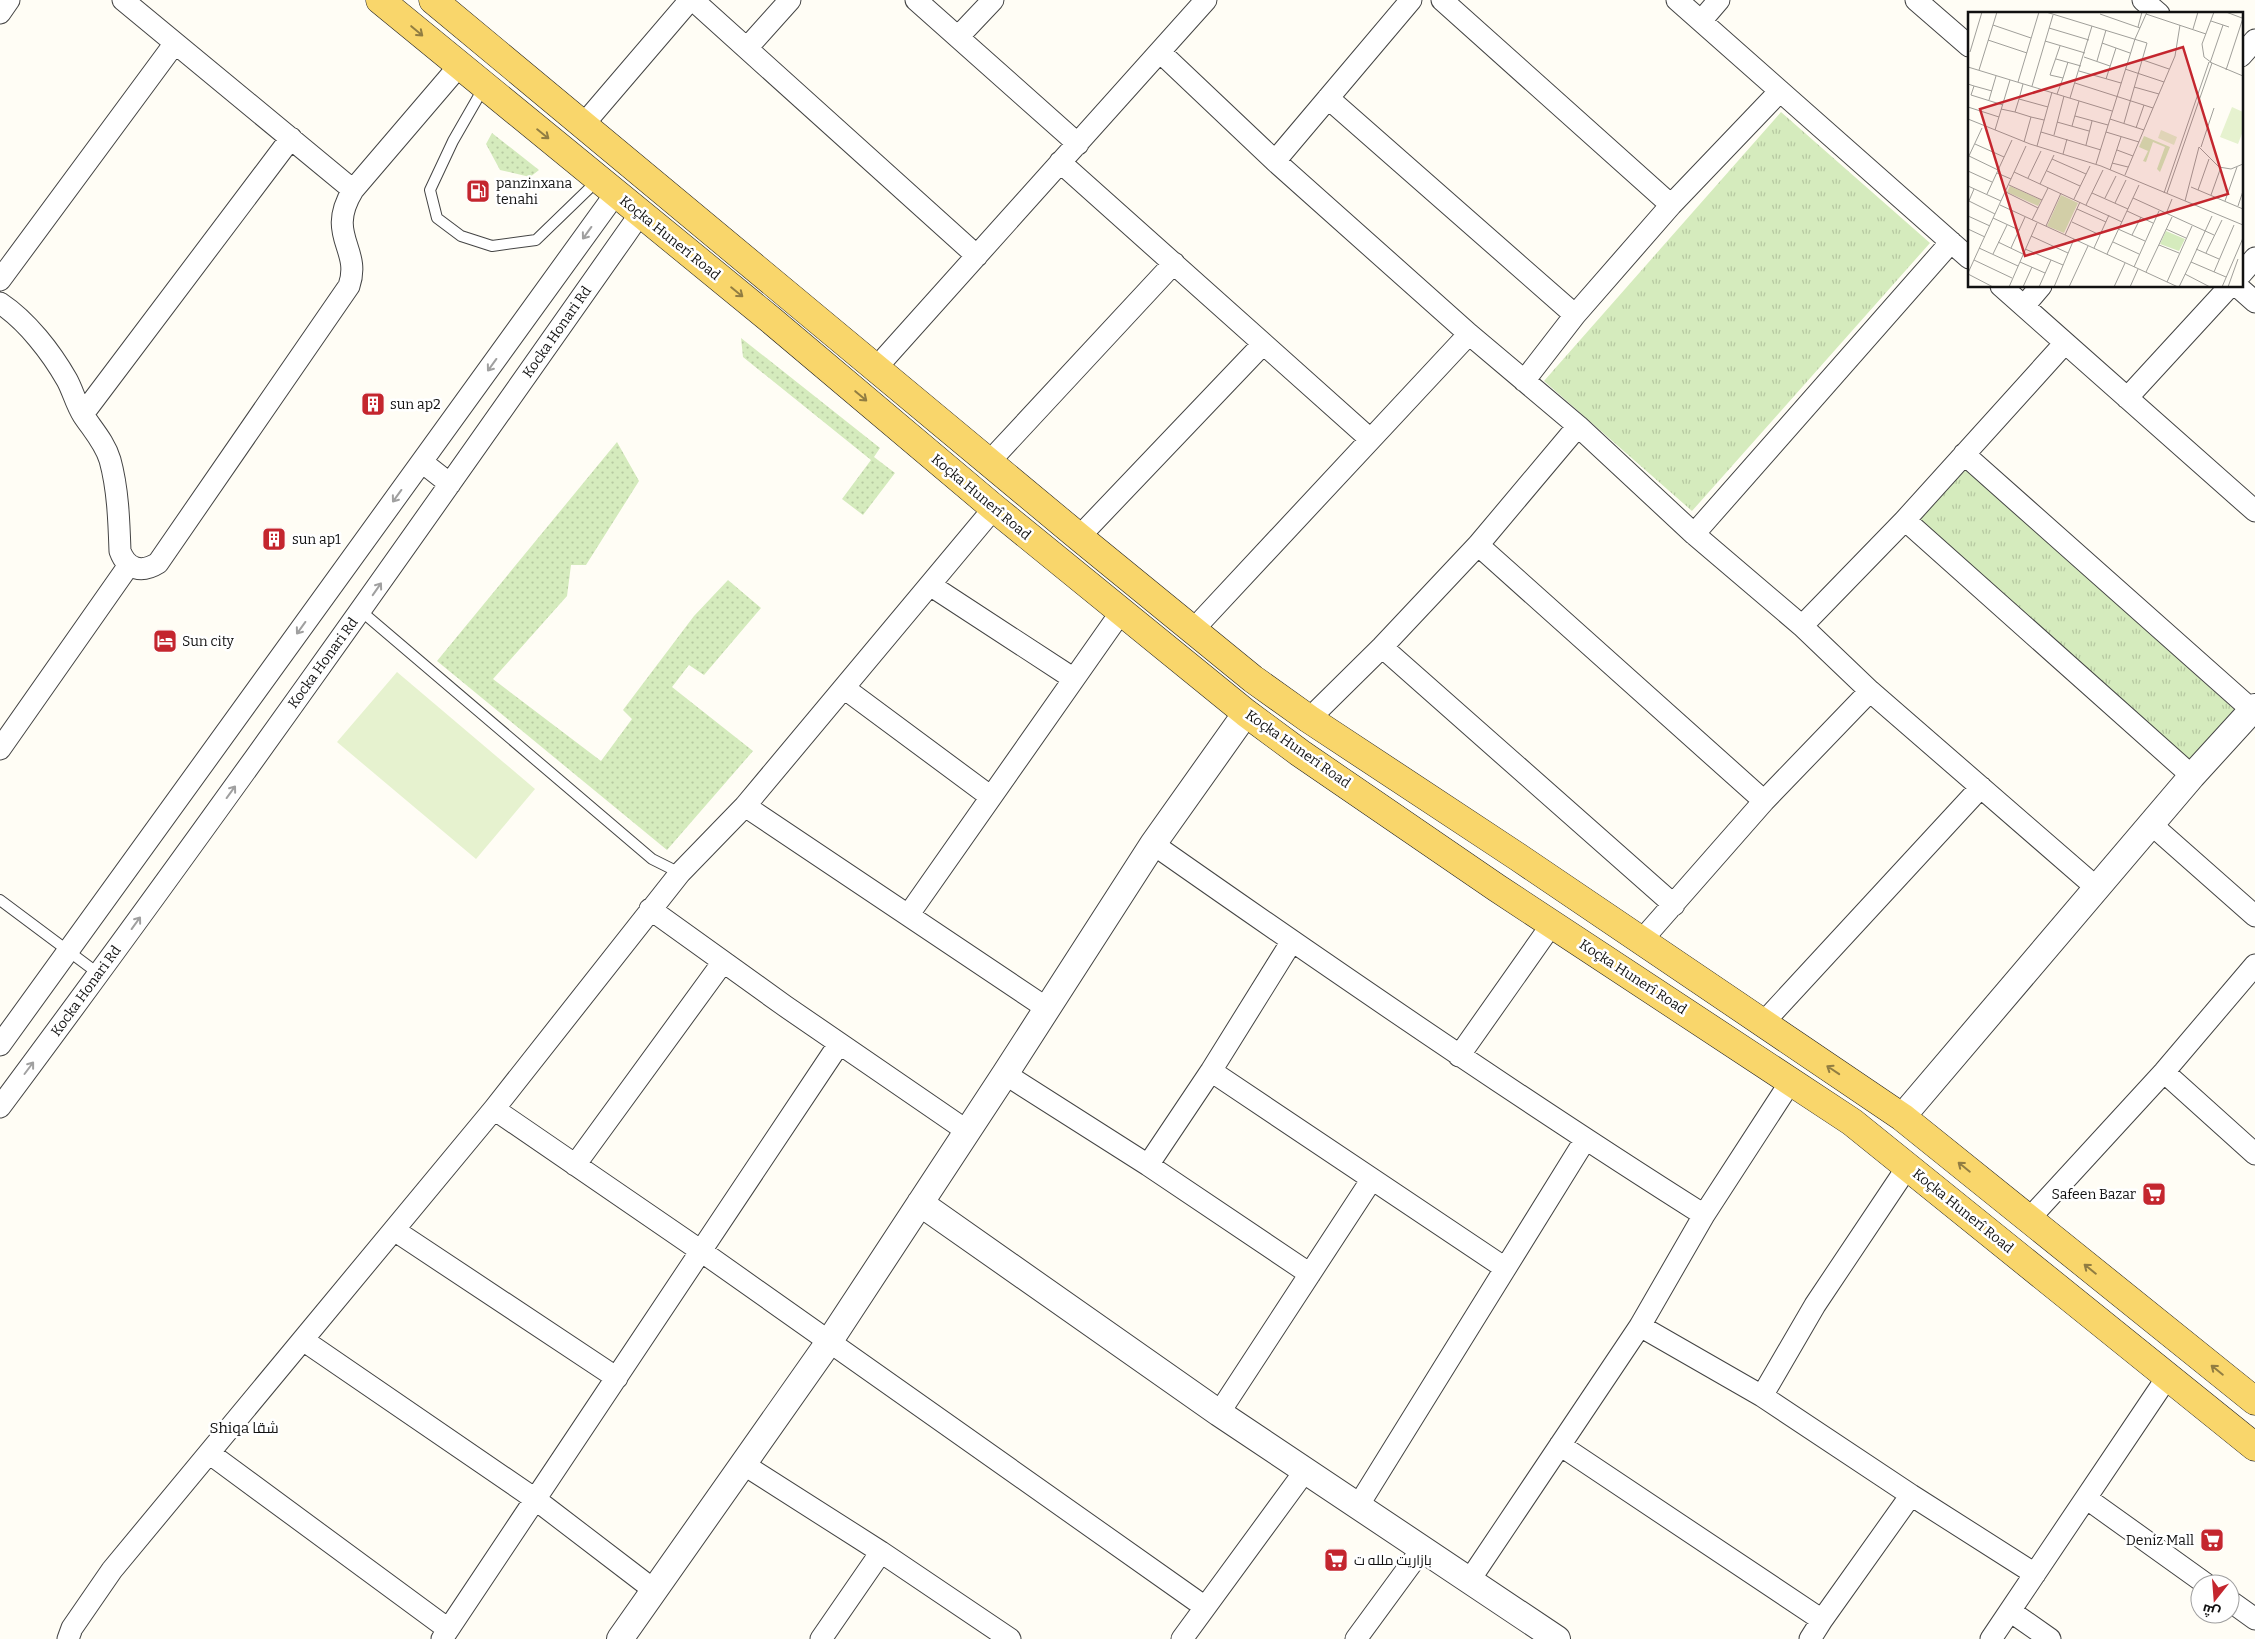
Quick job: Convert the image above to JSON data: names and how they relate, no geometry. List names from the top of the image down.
{
  "streets": {
    "main road": ["Koçka Hunerî Road"],
    "street": ["Kocka Honari Rd"]
  },
  "crossings": [
    ["Koçka Hunerî Road", "Kocka Honari Rd"]
  ],
  "districts": ["Shiqa شقا"],
  "places": {
    "fuel station": ["panzinxana tenahi"],
    "building": ["sun ap2", "sun ap1"],
    "hotel": ["Sun city"],
    "supermarket": ["Safeen Bazar", "Deniz Mall", "بازاريت ملله ت"]
  },
  "north": "bottom"
}
